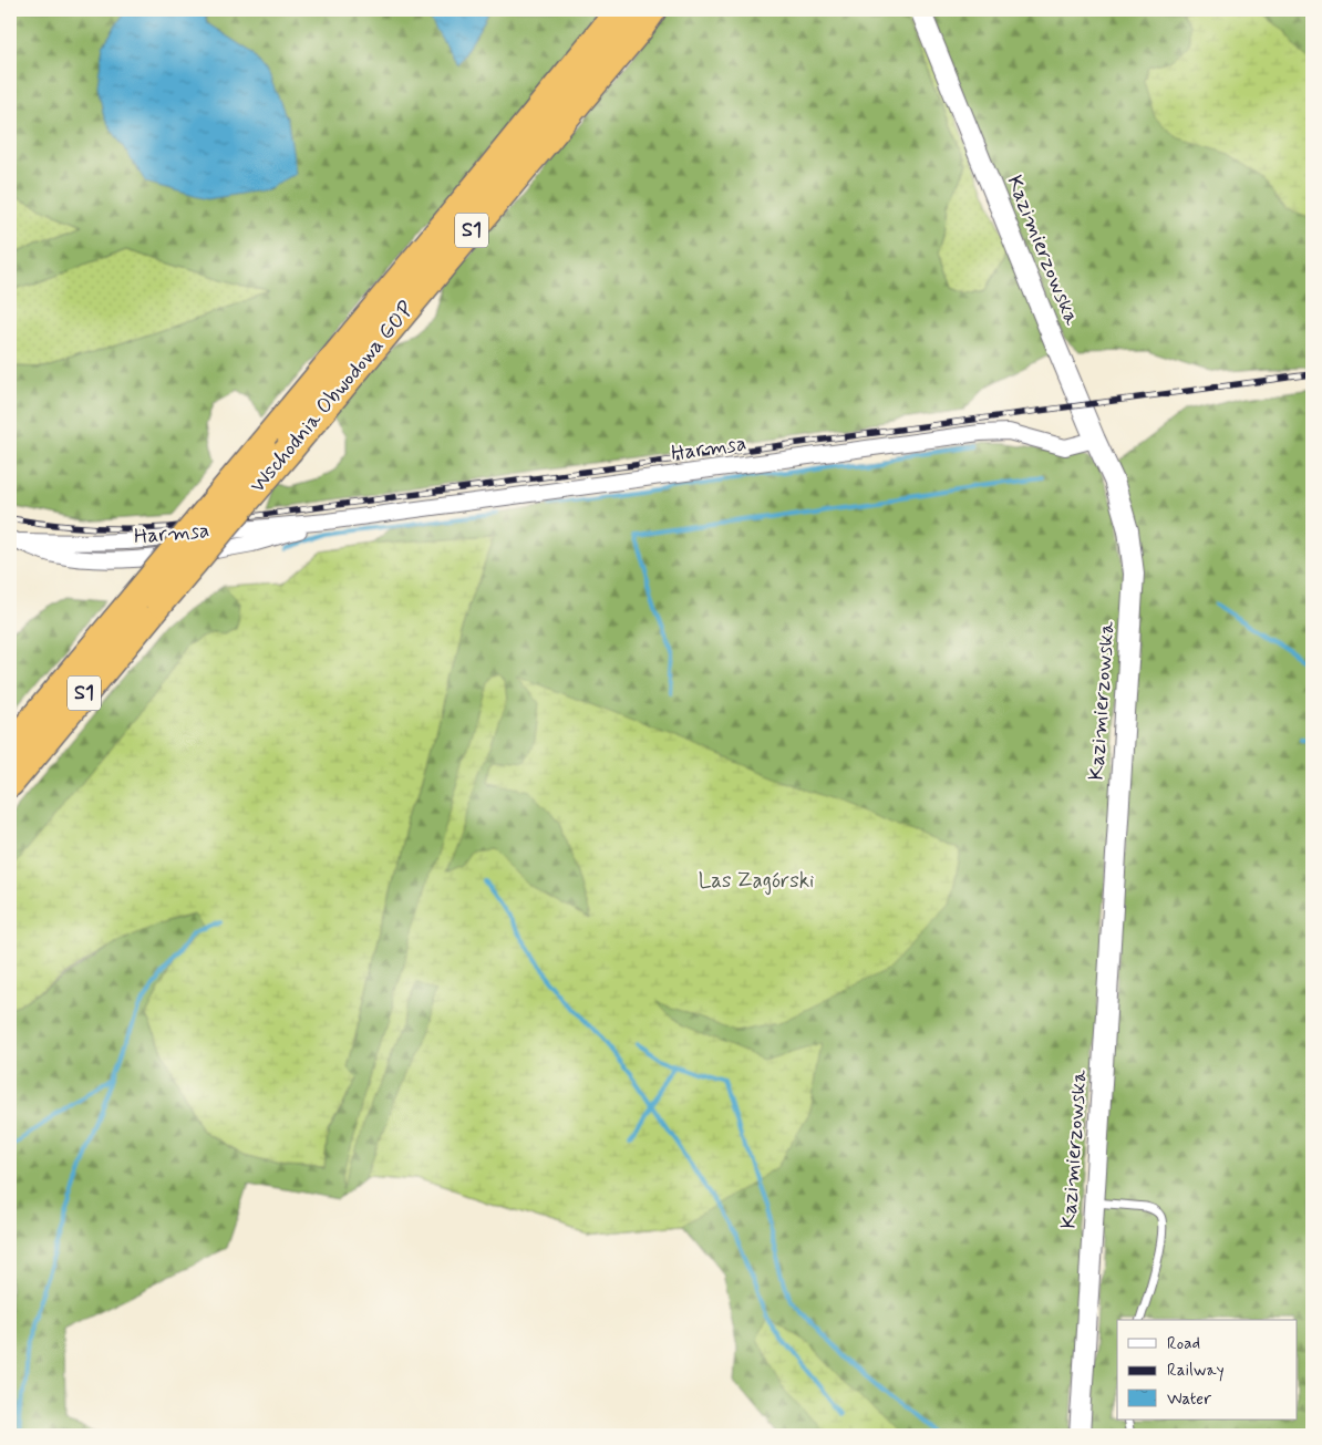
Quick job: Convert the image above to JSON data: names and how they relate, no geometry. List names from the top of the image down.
{
  "streets": {
    "highway": ["S1", "Wschodnia Obwodowa GOP"],
    "street": ["Kazimierzowska", "Harmsa"]
  },
  "crossings": [
    ["Kazimierzowska", "Harmsa"]
  ],
  "parks": ["Las Zagórski"],
  "legend": ["Road", "Railway", "Water"]
}
